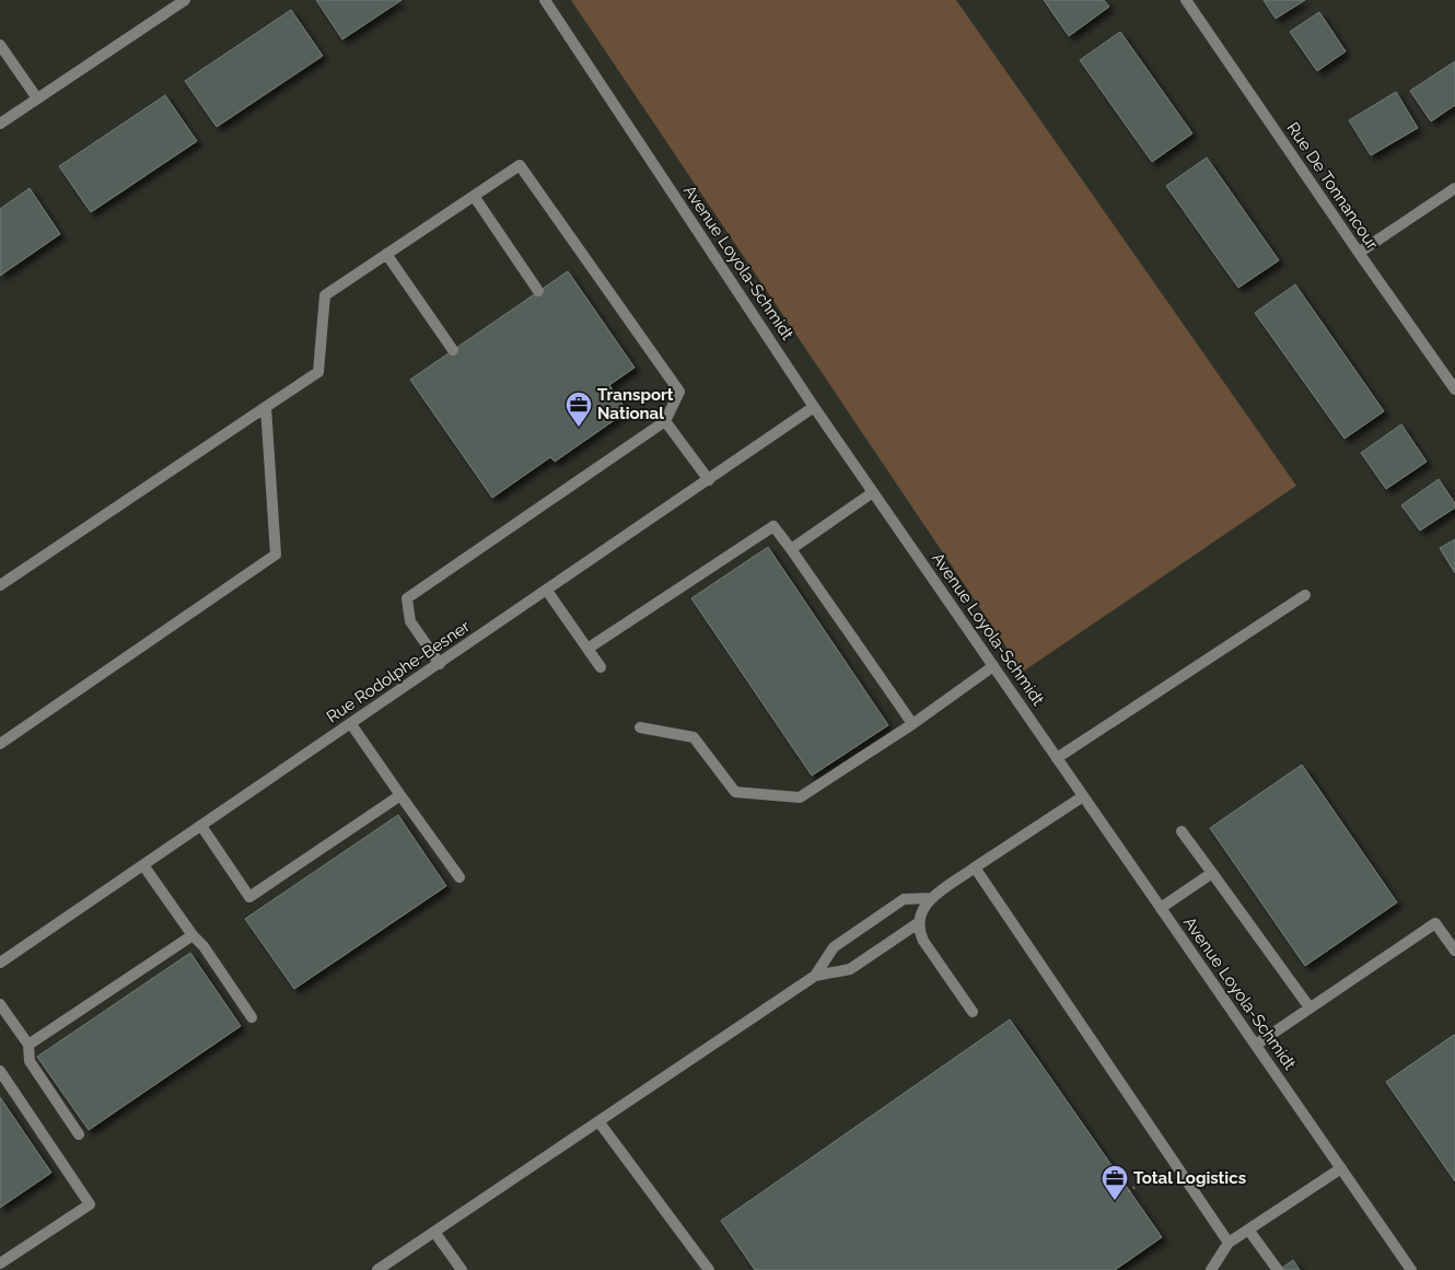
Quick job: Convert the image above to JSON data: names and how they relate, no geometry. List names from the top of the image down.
{
  "streets": {
    "street": ["Rue De Tonnancour", "Avenue Loyola-Schmidt", "Rue Rodolphe-Besner"]
  },
  "crossings": [
    ["Avenue Loyola-Schmidt", "Rue Rodolphe-Besner"]
  ],
  "places": {
    "office": ["Transport National", "Total Logistics"]
  }
}
